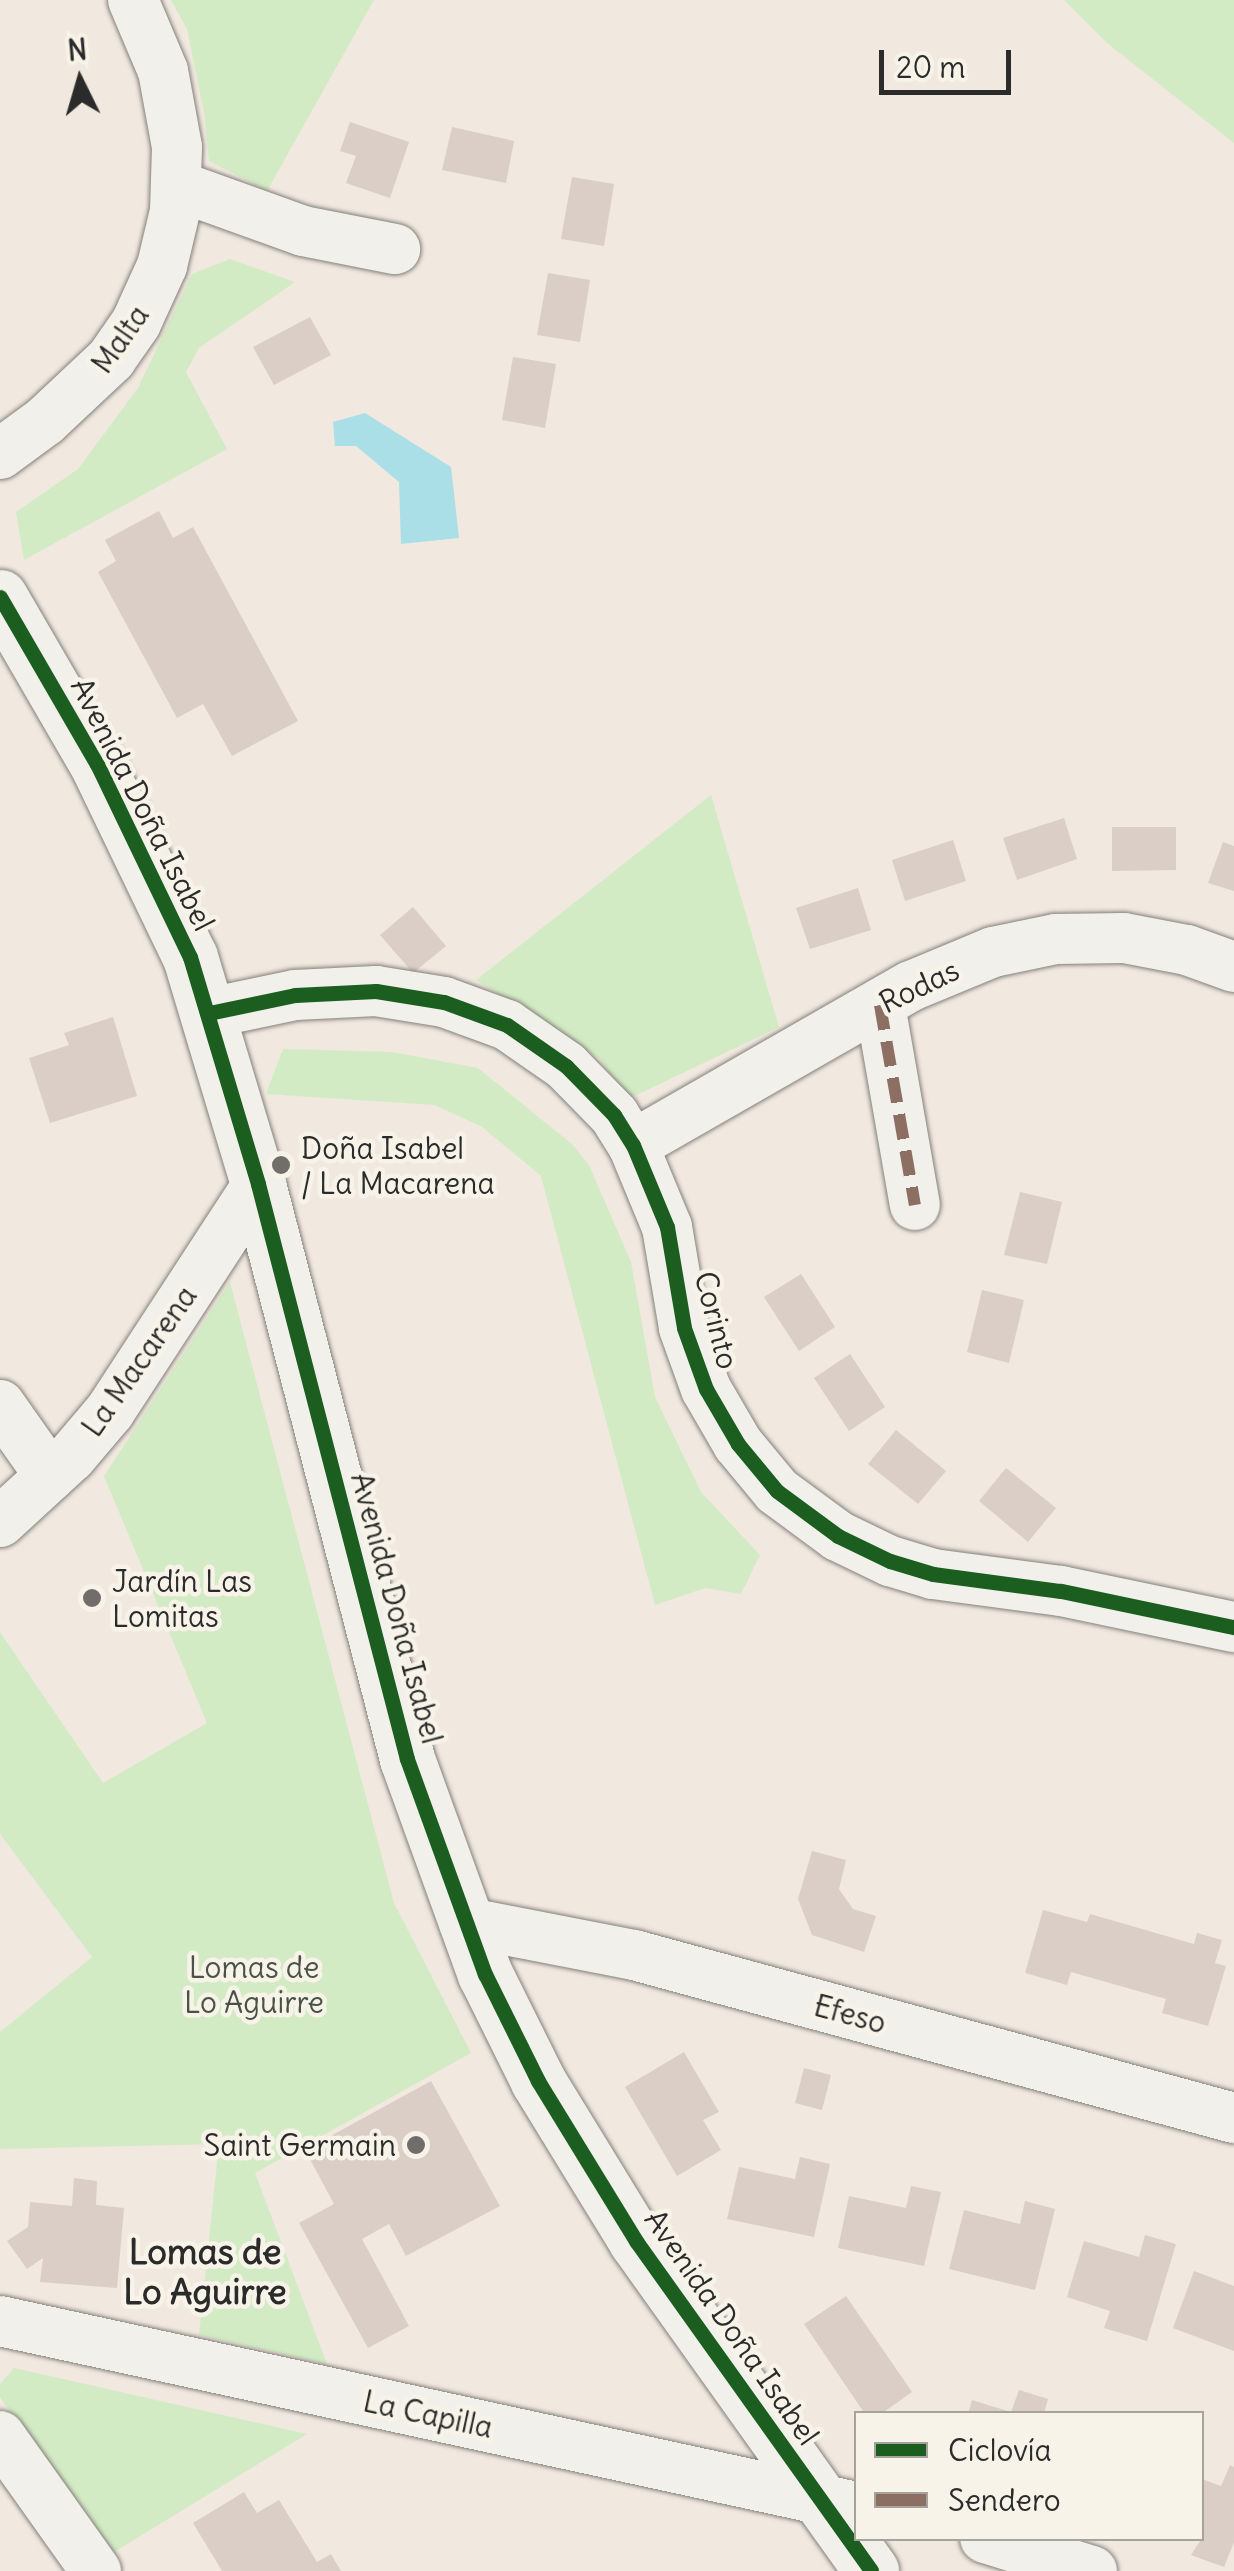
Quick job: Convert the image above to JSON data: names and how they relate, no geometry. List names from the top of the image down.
{
  "streets": {
    "street": [
      "Malta",
      "Avenida Doña Isabel",
      "Rodas",
      "Corinto",
      "La Macarena",
      "Efeso",
      "La Capilla"
    ]
  },
  "crossings": [
    ["Avenida Doña Isabel", "Corinto"],
    ["Avenida Doña Isabel", "La Macarena"],
    ["Avenida Doña Isabel", "Efeso"],
    ["Avenida Doña Isabel", "La Capilla"],
    ["Rodas", "Corinto"]
  ],
  "districts": ["Lomas de Lo Aguirre"],
  "parks": ["Lomas de Lo Aguirre"],
  "places": ["Doña Isabel / La Macarena", "Jardín Las Lomitas", "Saint Germain"],
  "legend": ["Ciclovía", "Sendero"],
  "scale_bar": "20 m",
  "north": "top"
}
